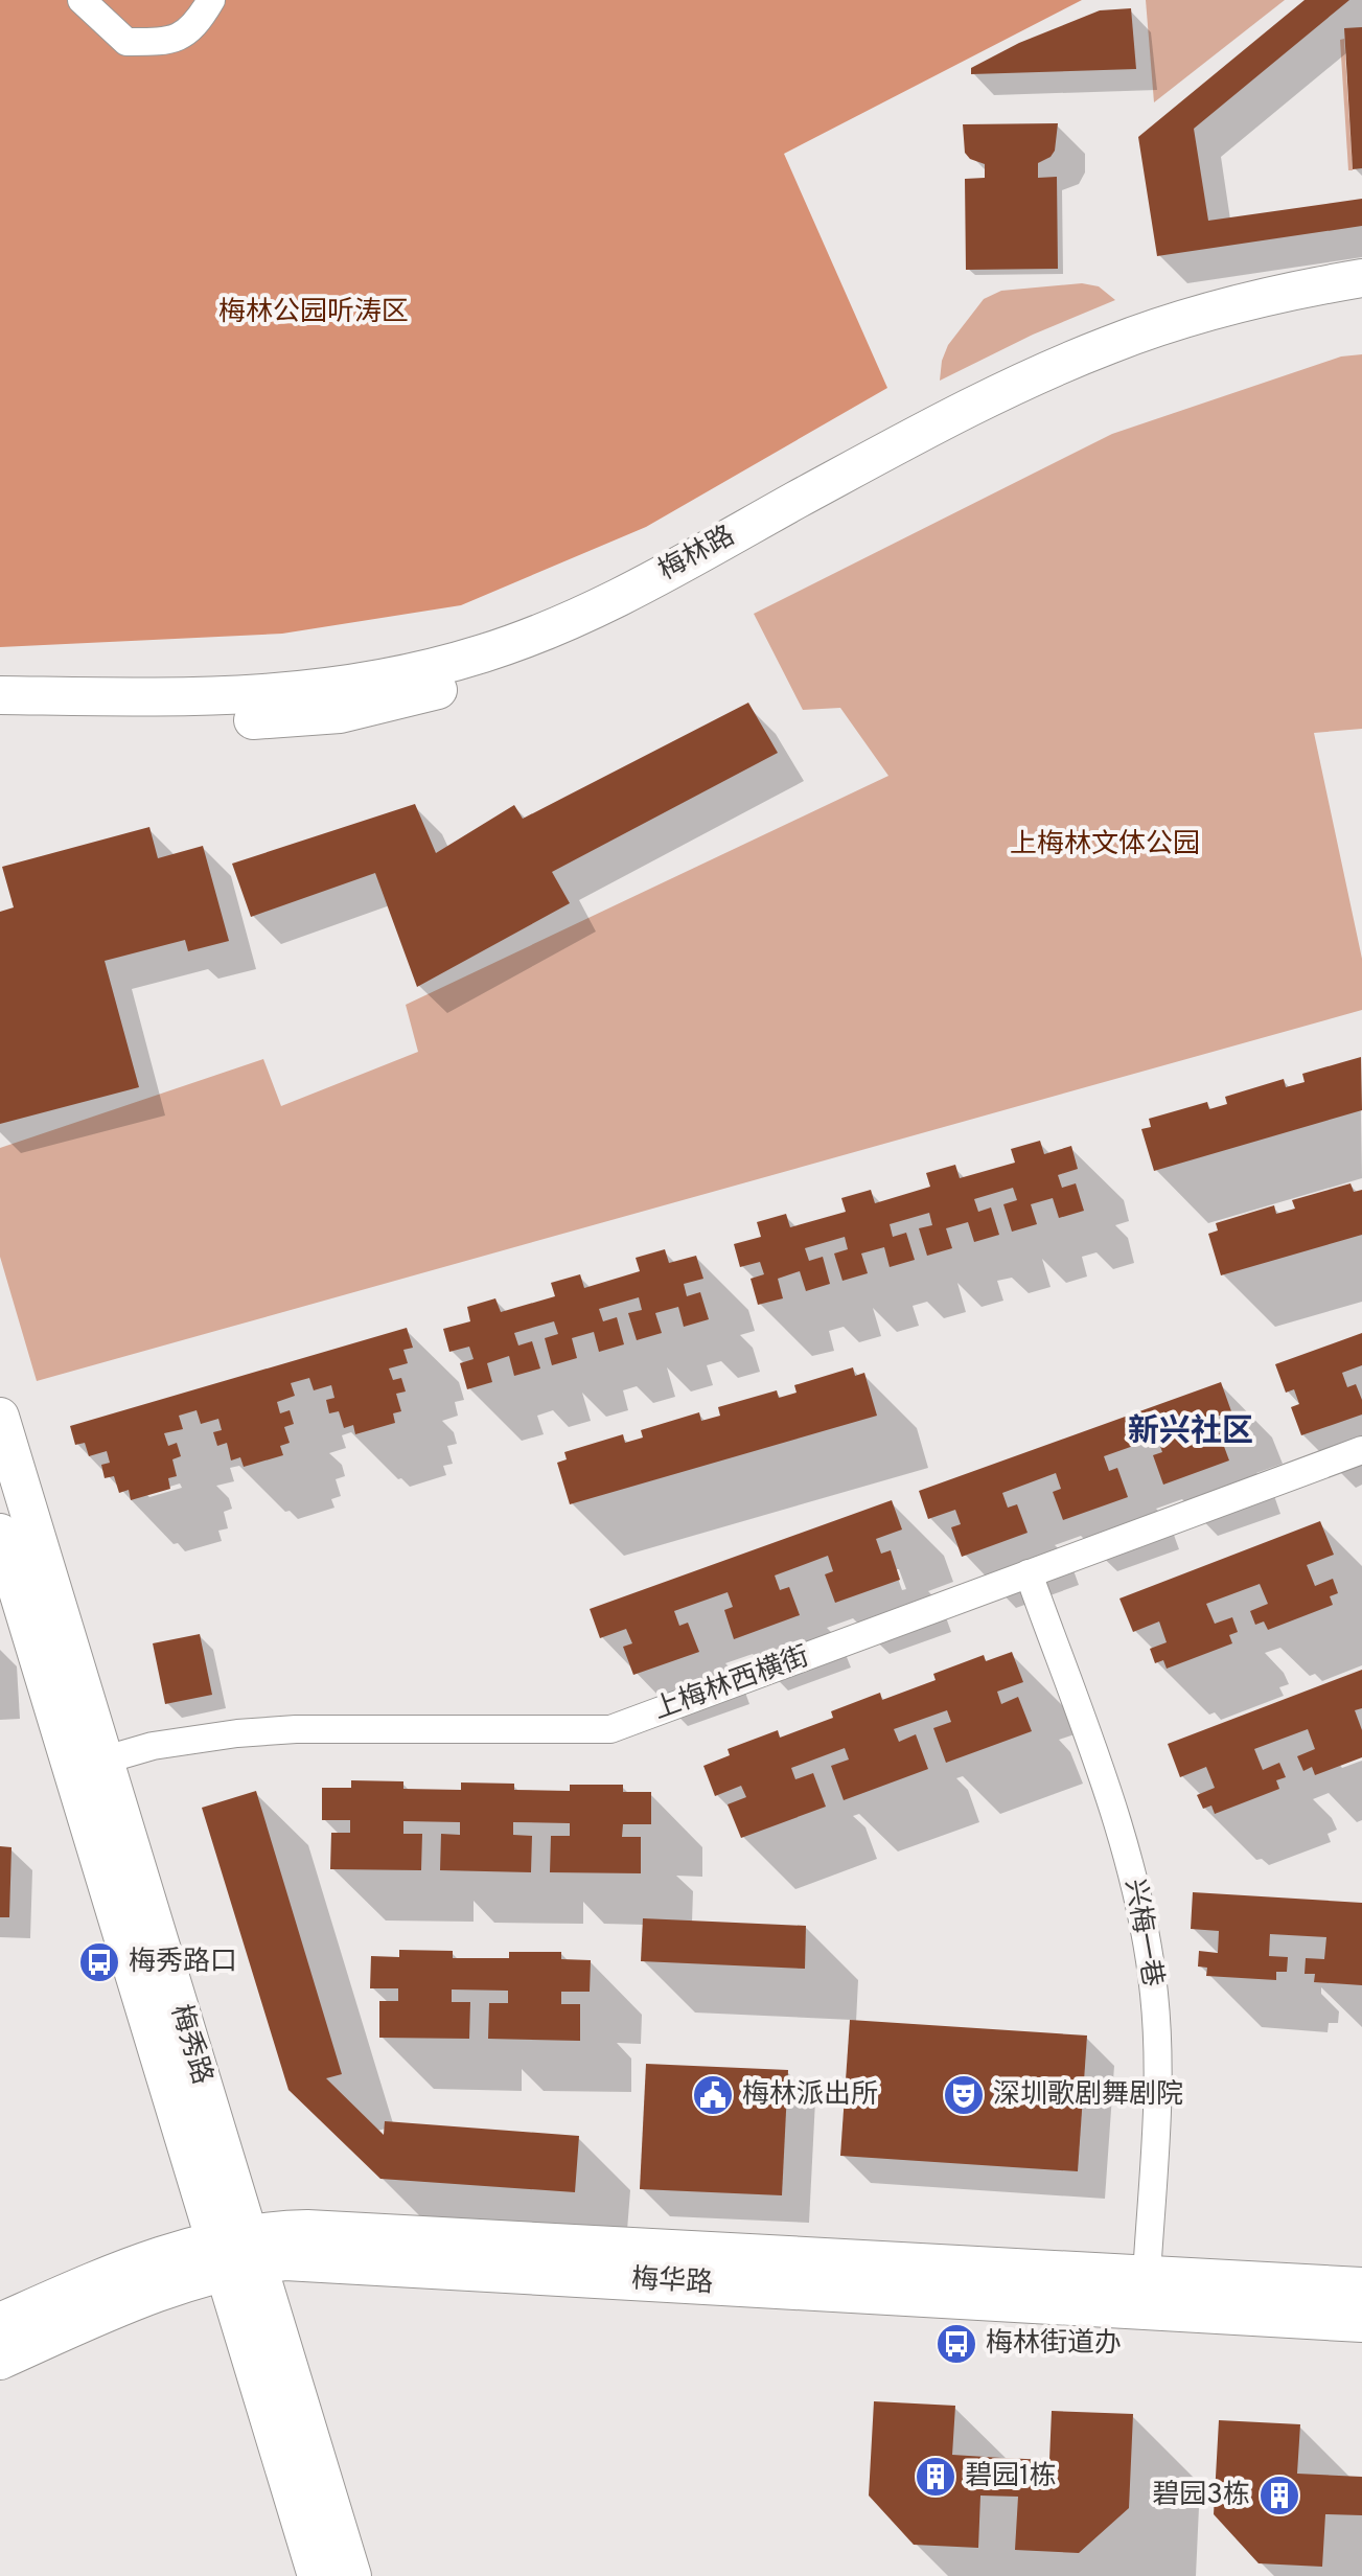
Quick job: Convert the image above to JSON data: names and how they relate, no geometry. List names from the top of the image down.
{
  "streets": {
    "main road": ["梅林路", "梅秀路", "梅华路"],
    "street": ["上梅林西横街", "兴梅一巷"]
  },
  "crossings": [
    ["上梅林西横街", "兴梅一巷"],
    ["上梅林西横街", "梅秀路"],
    ["兴梅一巷", "梅华路"],
    ["梅秀路", "梅华路"]
  ],
  "districts": ["新兴社区"],
  "parks": ["梅林公园听涛区", "上梅林文体公园"],
  "places": {
    "bus stop": ["梅秀路口", "梅林街道办"],
    "public building": ["梅林派出所"],
    "theatre": ["深圳歌剧舞剧院"],
    "building": ["碧园1栋", "碧园3栋"]
  }
}
